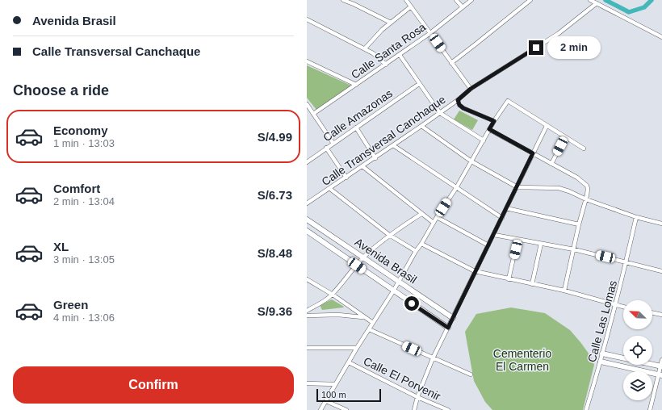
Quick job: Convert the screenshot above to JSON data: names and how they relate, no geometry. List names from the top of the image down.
{
  "streets": {
    "street": [
      "Calle Santa Rosa",
      "Calle Amazonas",
      "Calle Transversal Canchaque",
      "Avenida Brasil",
      "Calle Las Lomas",
      "Calle El Porvenir"
    ]
  },
  "parks": ["Cementerio El Carmen"],
  "scale_bar": "100 m",
  "north": "top left",
  "page": {
    "banner": ["Avenida Brasil", "Calle Transversal Canchaque"],
    "bubble": "2 min",
    "heading": "Choose a ride",
    "list": [
      {
        "name": "Economy",
        "note": "1 min · 13:03",
        "value": "S/4.99"
      },
      {
        "name": "Comfort",
        "note": "2 min · 13:04",
        "value": "S/6.73"
      },
      {
        "name": "XL",
        "note": "3 min · 13:05",
        "value": "S/8.48"
      },
      {
        "name": "Green",
        "note": "4 min · 13:06",
        "value": "S/9.36"
      }
    ],
    "buttons": "Confirm",
    "scale": "100 m"
  }
}
